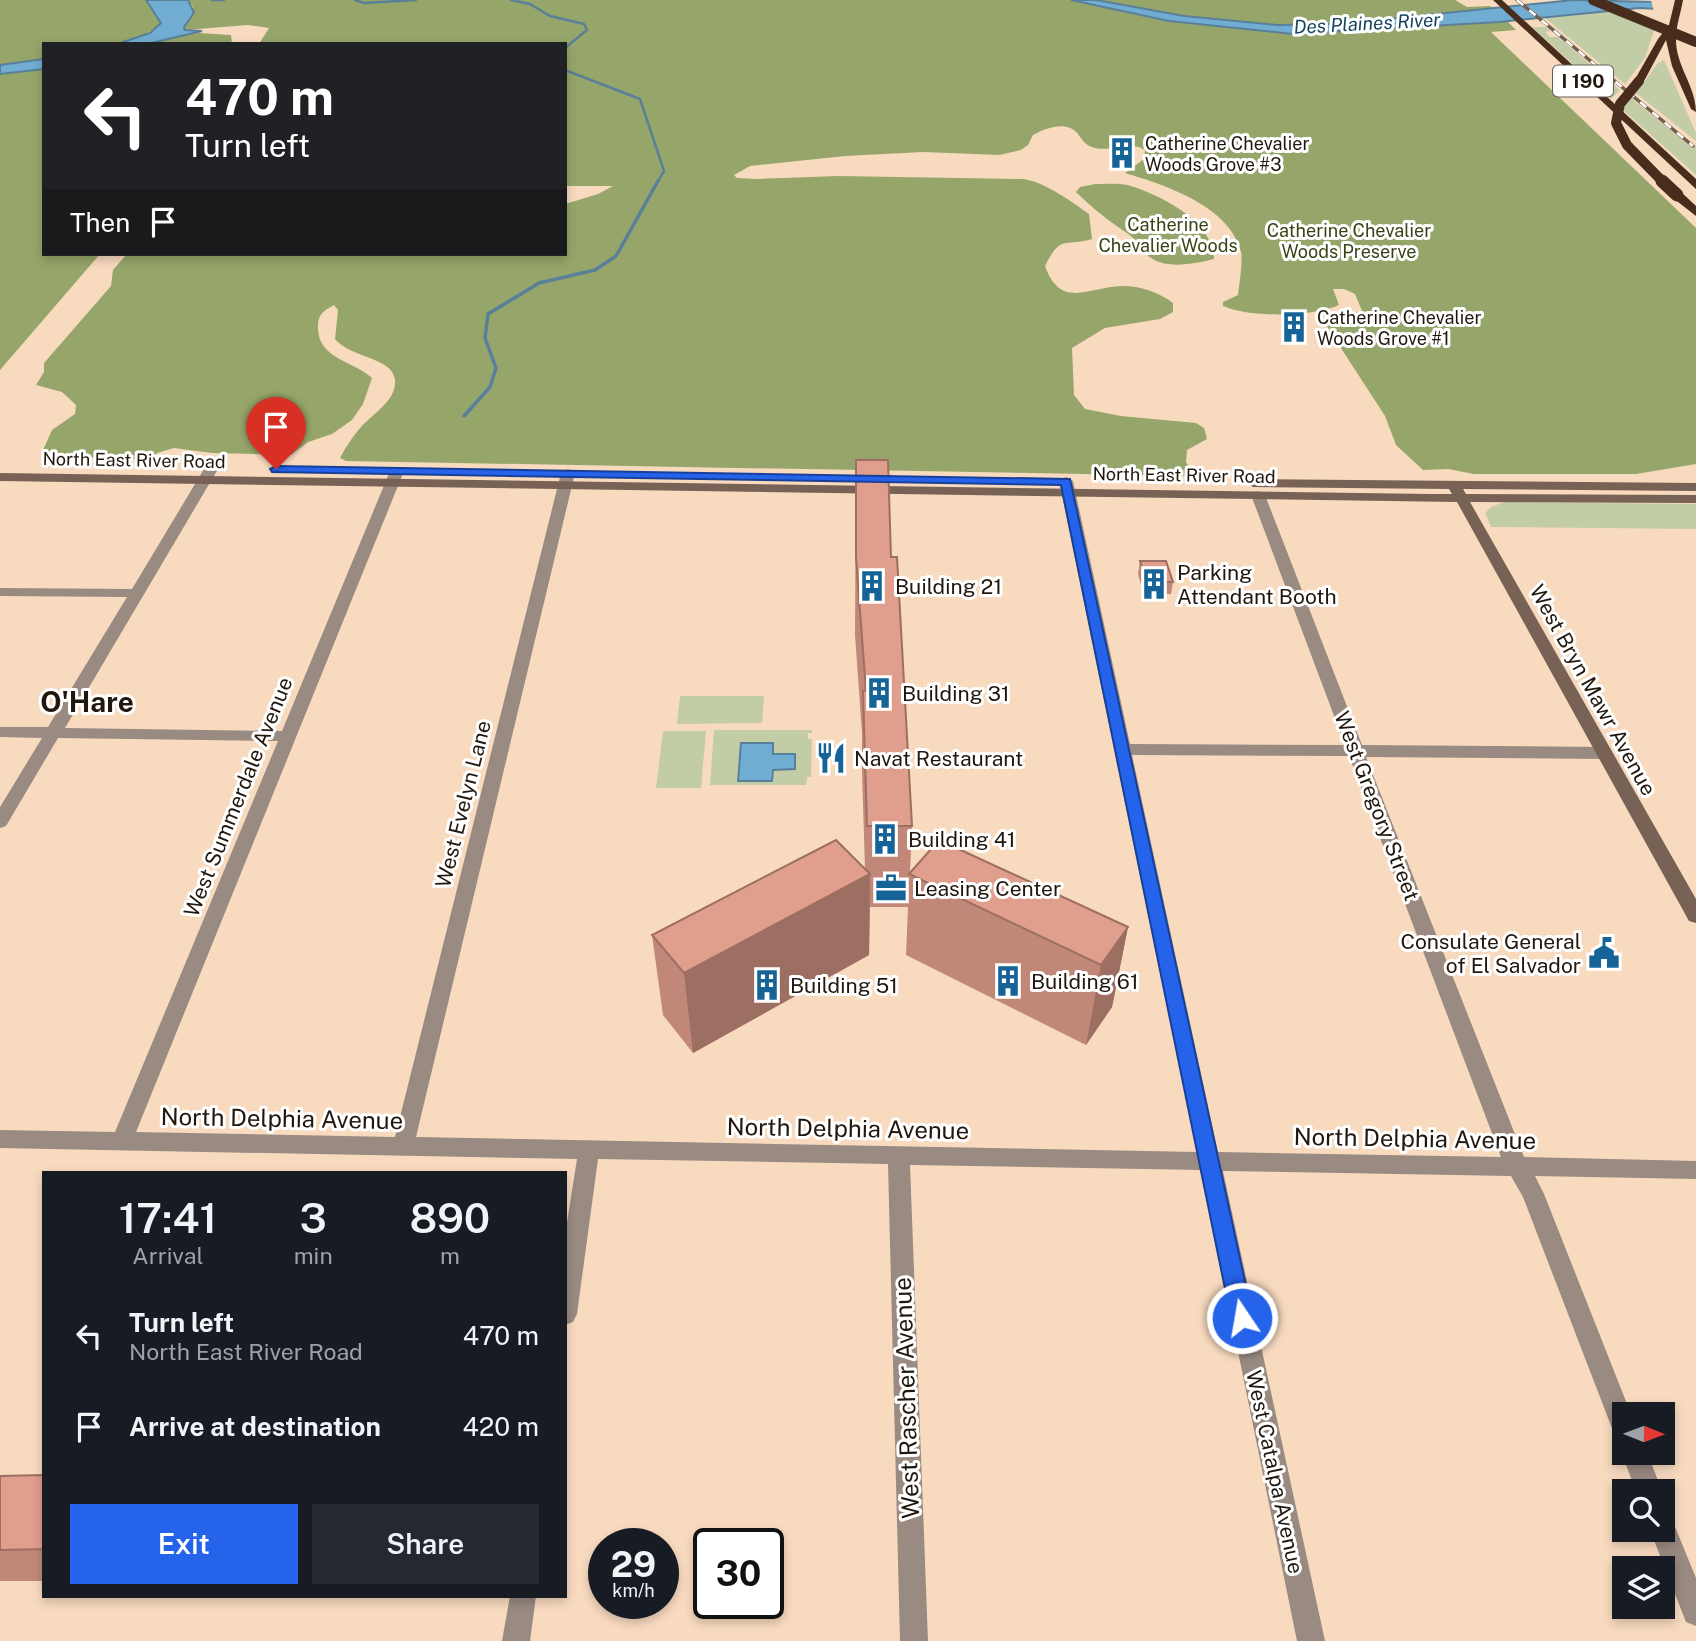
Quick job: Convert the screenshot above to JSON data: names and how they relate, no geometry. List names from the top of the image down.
{
  "streets": {
    "highway": ["I 190"],
    "main road": ["North East River Road", "West Bryn Mawr Avenue"],
    "street": [
      "West Summerdale Avenue",
      "West Evelyn Lane",
      "West Gregory Street",
      "North Delphia Avenue",
      "West Rascher Avenue",
      "West Catalpa Avenue"
    ]
  },
  "crossings": [
    ["North East River Road", "West Bryn Mawr Avenue"],
    ["North East River Road", "West Summerdale Avenue"],
    ["North East River Road", "West Evelyn Lane"],
    ["North East River Road", "West Gregory Street"],
    ["North East River Road", "West Catalpa Avenue"],
    ["West Summerdale Avenue", "North Delphia Avenue"],
    ["West Evelyn Lane", "North Delphia Avenue"],
    ["West Gregory Street", "North Delphia Avenue"],
    ["North Delphia Avenue", "West Rascher Avenue"],
    ["North Delphia Avenue", "West Catalpa Avenue"]
  ],
  "districts": ["O'Hare"],
  "water": ["Des Plaines River"],
  "parks": ["Catherine Chevalier Woods", "Catherine Chevalier Woods Preserve"],
  "places": {
    "building": [
      "Catherine Chevalier Woods Grove #3",
      "Catherine Chevalier Woods Grove #1",
      "Parking Attendant Booth",
      "Building 21",
      "Building 31",
      "Building 41",
      "Building 61",
      "Building 51"
    ],
    "restaurant": ["Navat Restaurant"],
    "office": ["Leasing Center"],
    "public building": ["Consulate General of El Salvador"]
  },
  "north": "right",
  "page": {
    "turn": ["470 m", "Turn left"],
    "then": "Then",
    "eta": [
      "17:41",
      "Arrival",
      "3",
      "min",
      "890",
      "m"
    ],
    "list": [
      {
        "name": "Turn left",
        "note": "North East River Road",
        "value": "470 m"
      },
      {
        "name": "Arrive at destination",
        "value": "420 m"
      }
    ],
    "buttons": ["Exit", "Share"],
    "speed": "29 km/h",
    "limit": "30"
  }
}
